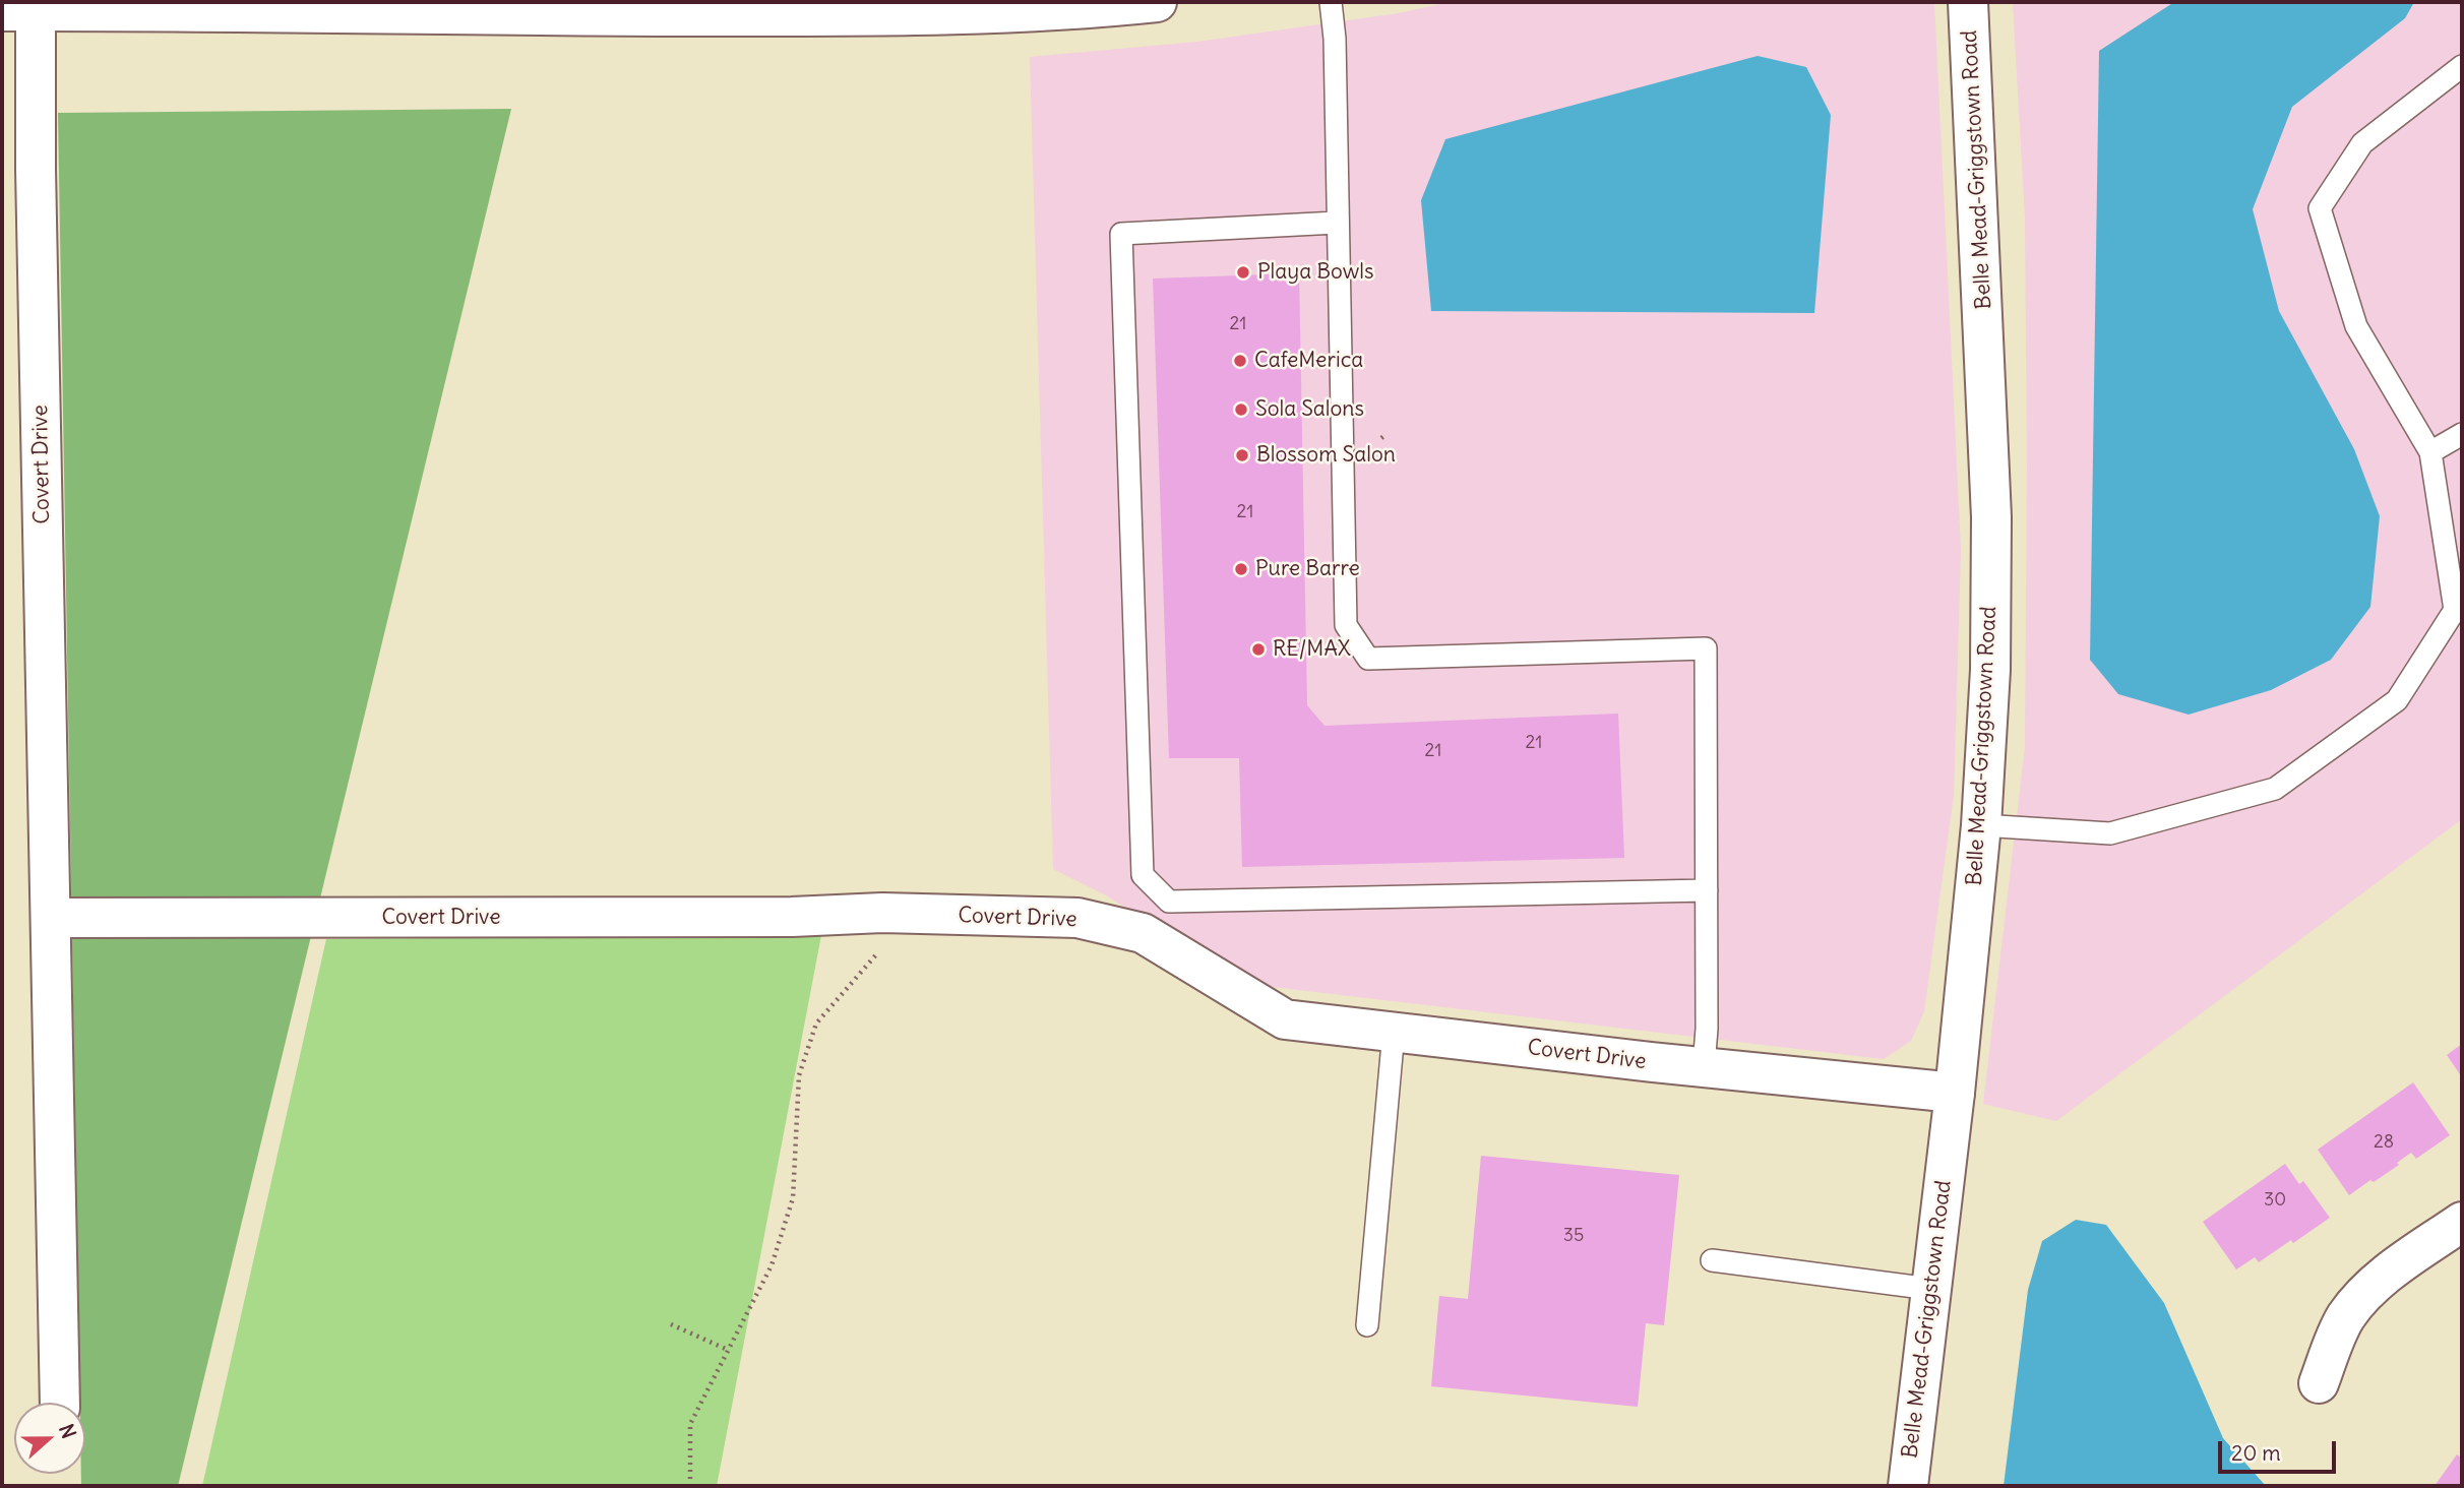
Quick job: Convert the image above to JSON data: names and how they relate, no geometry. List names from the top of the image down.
{
  "streets": {
    "main road": ["Belle Mead-Griggstown Road", "Covert Drive"]
  },
  "crossings": [
    ["Belle Mead-Griggstown Road", "Covert Drive"]
  ],
  "places": [
    "Playa Bowls",
    "CafeMerica",
    "Sola Salons",
    "Blossom Salon",
    "Pure Barre",
    "RE/MAX"
  ],
  "house_numbers": [
    "21",
    "21",
    "21",
    "21",
    "28",
    "30",
    "35"
  ],
  "scale_bar": "20 m",
  "north": "right"
}
